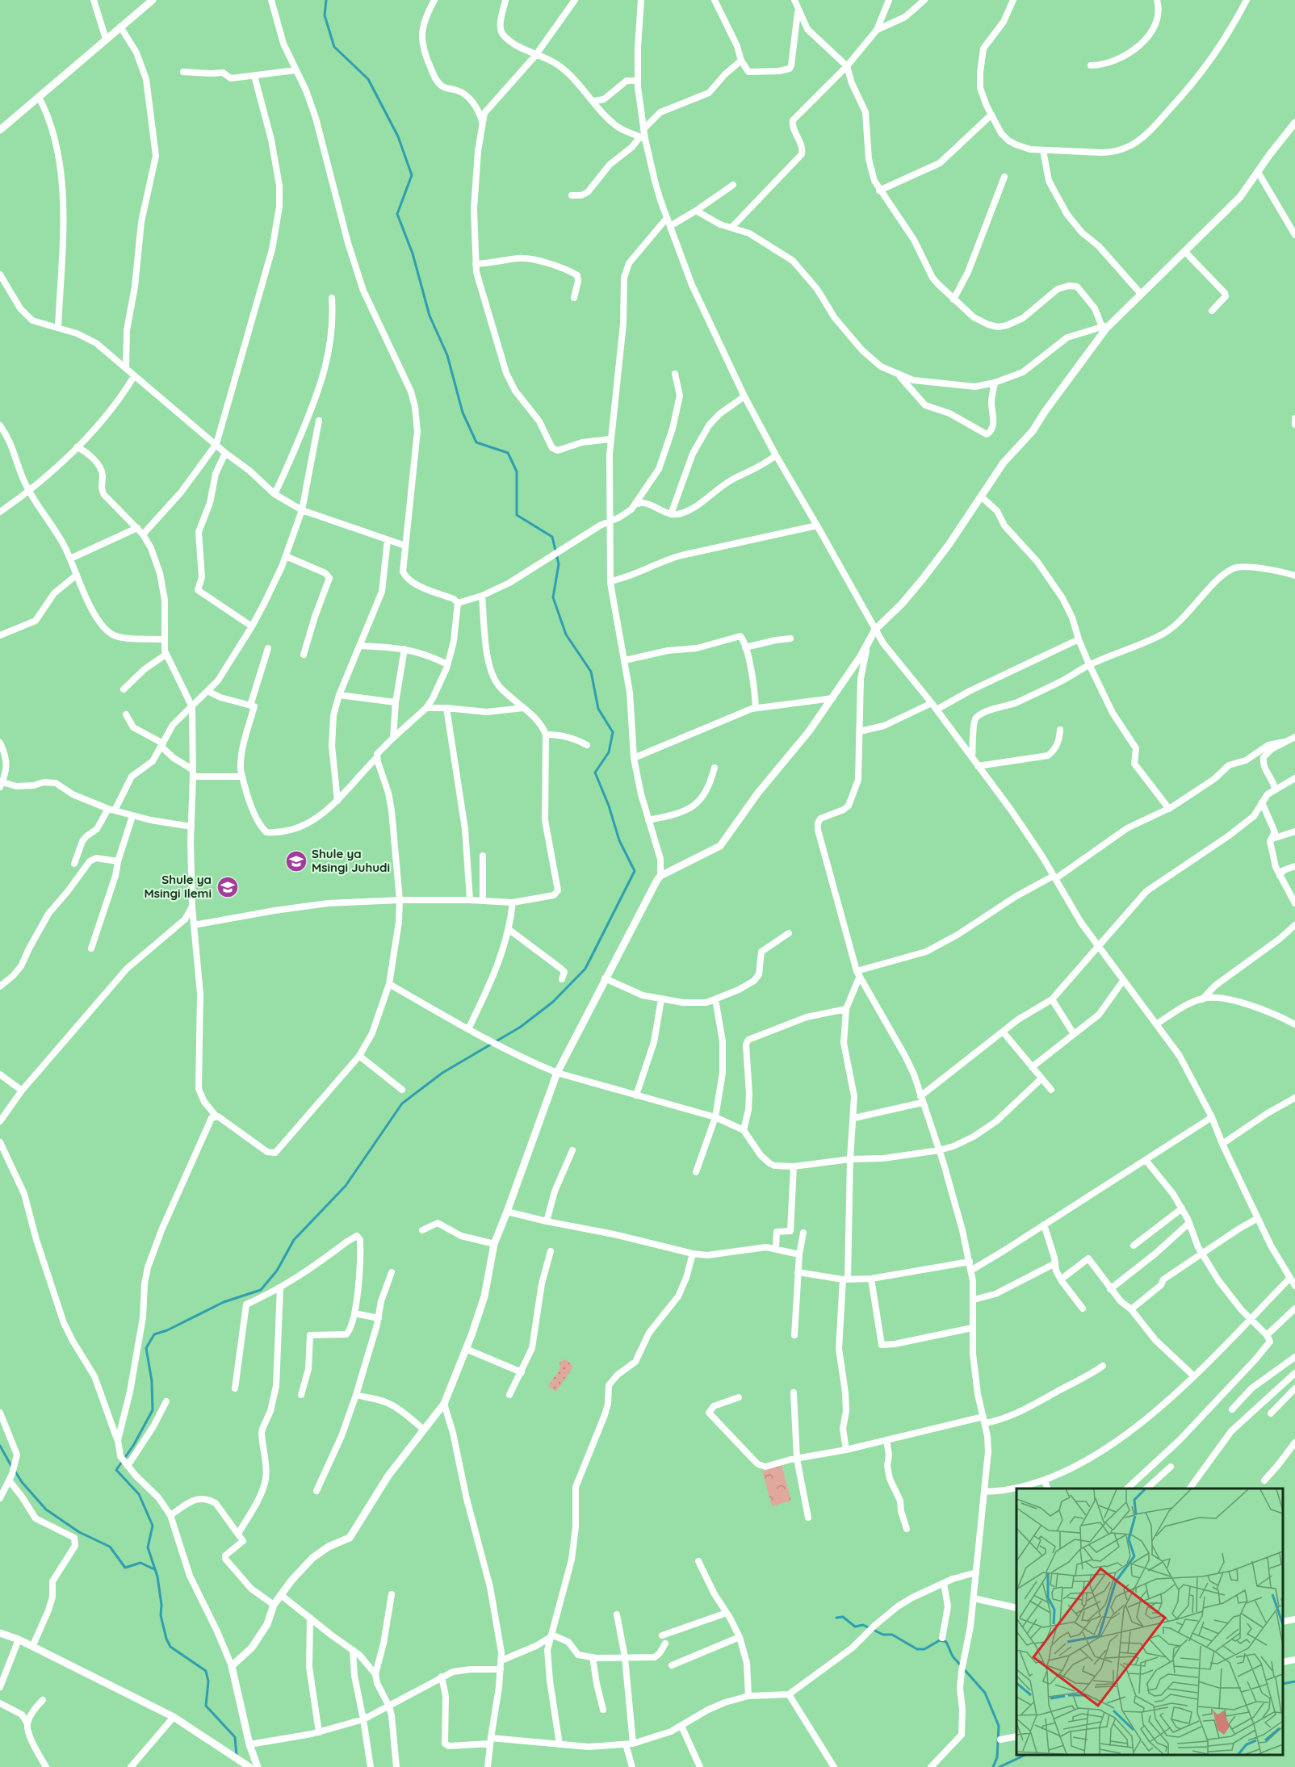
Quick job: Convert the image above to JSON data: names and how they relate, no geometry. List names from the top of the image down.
{
  "places": {
    "school or university": ["Shule ya Msingi Juhudi", "Shule ya Msingi Ilemi"]
  }
}
